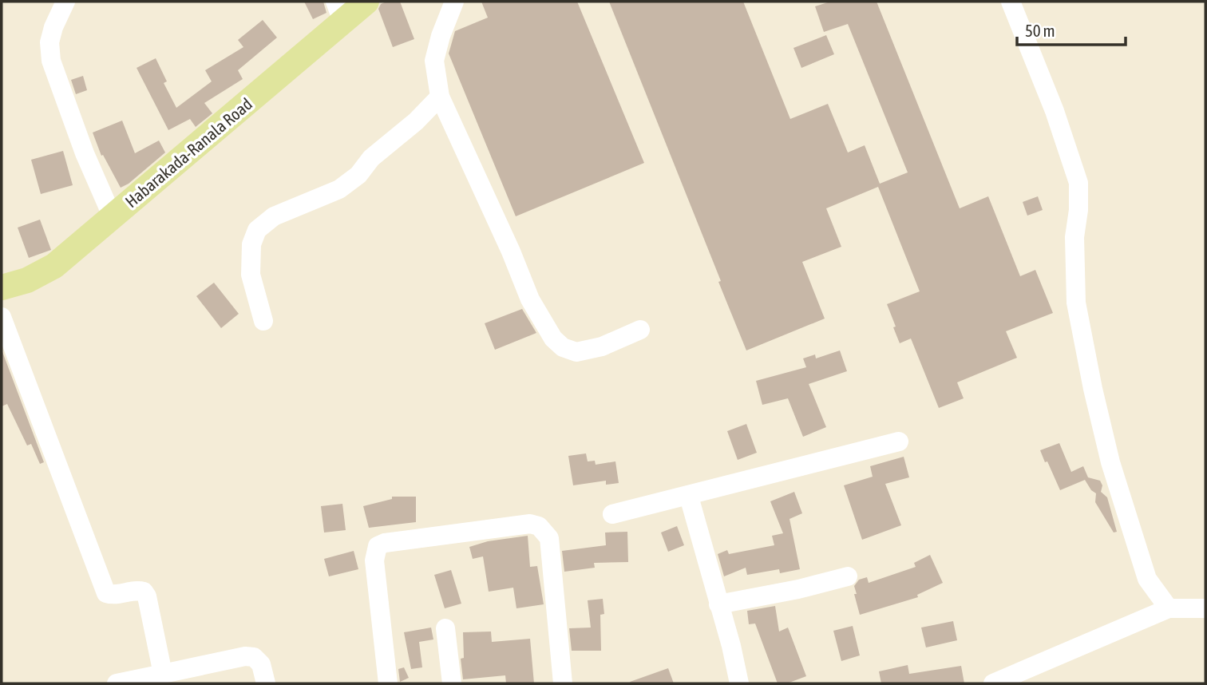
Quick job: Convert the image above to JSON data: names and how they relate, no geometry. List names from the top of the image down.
{
  "streets": {
    "main road": ["Habarakada-Ranala Road"]
  },
  "scale_bar": "50 m"
}
